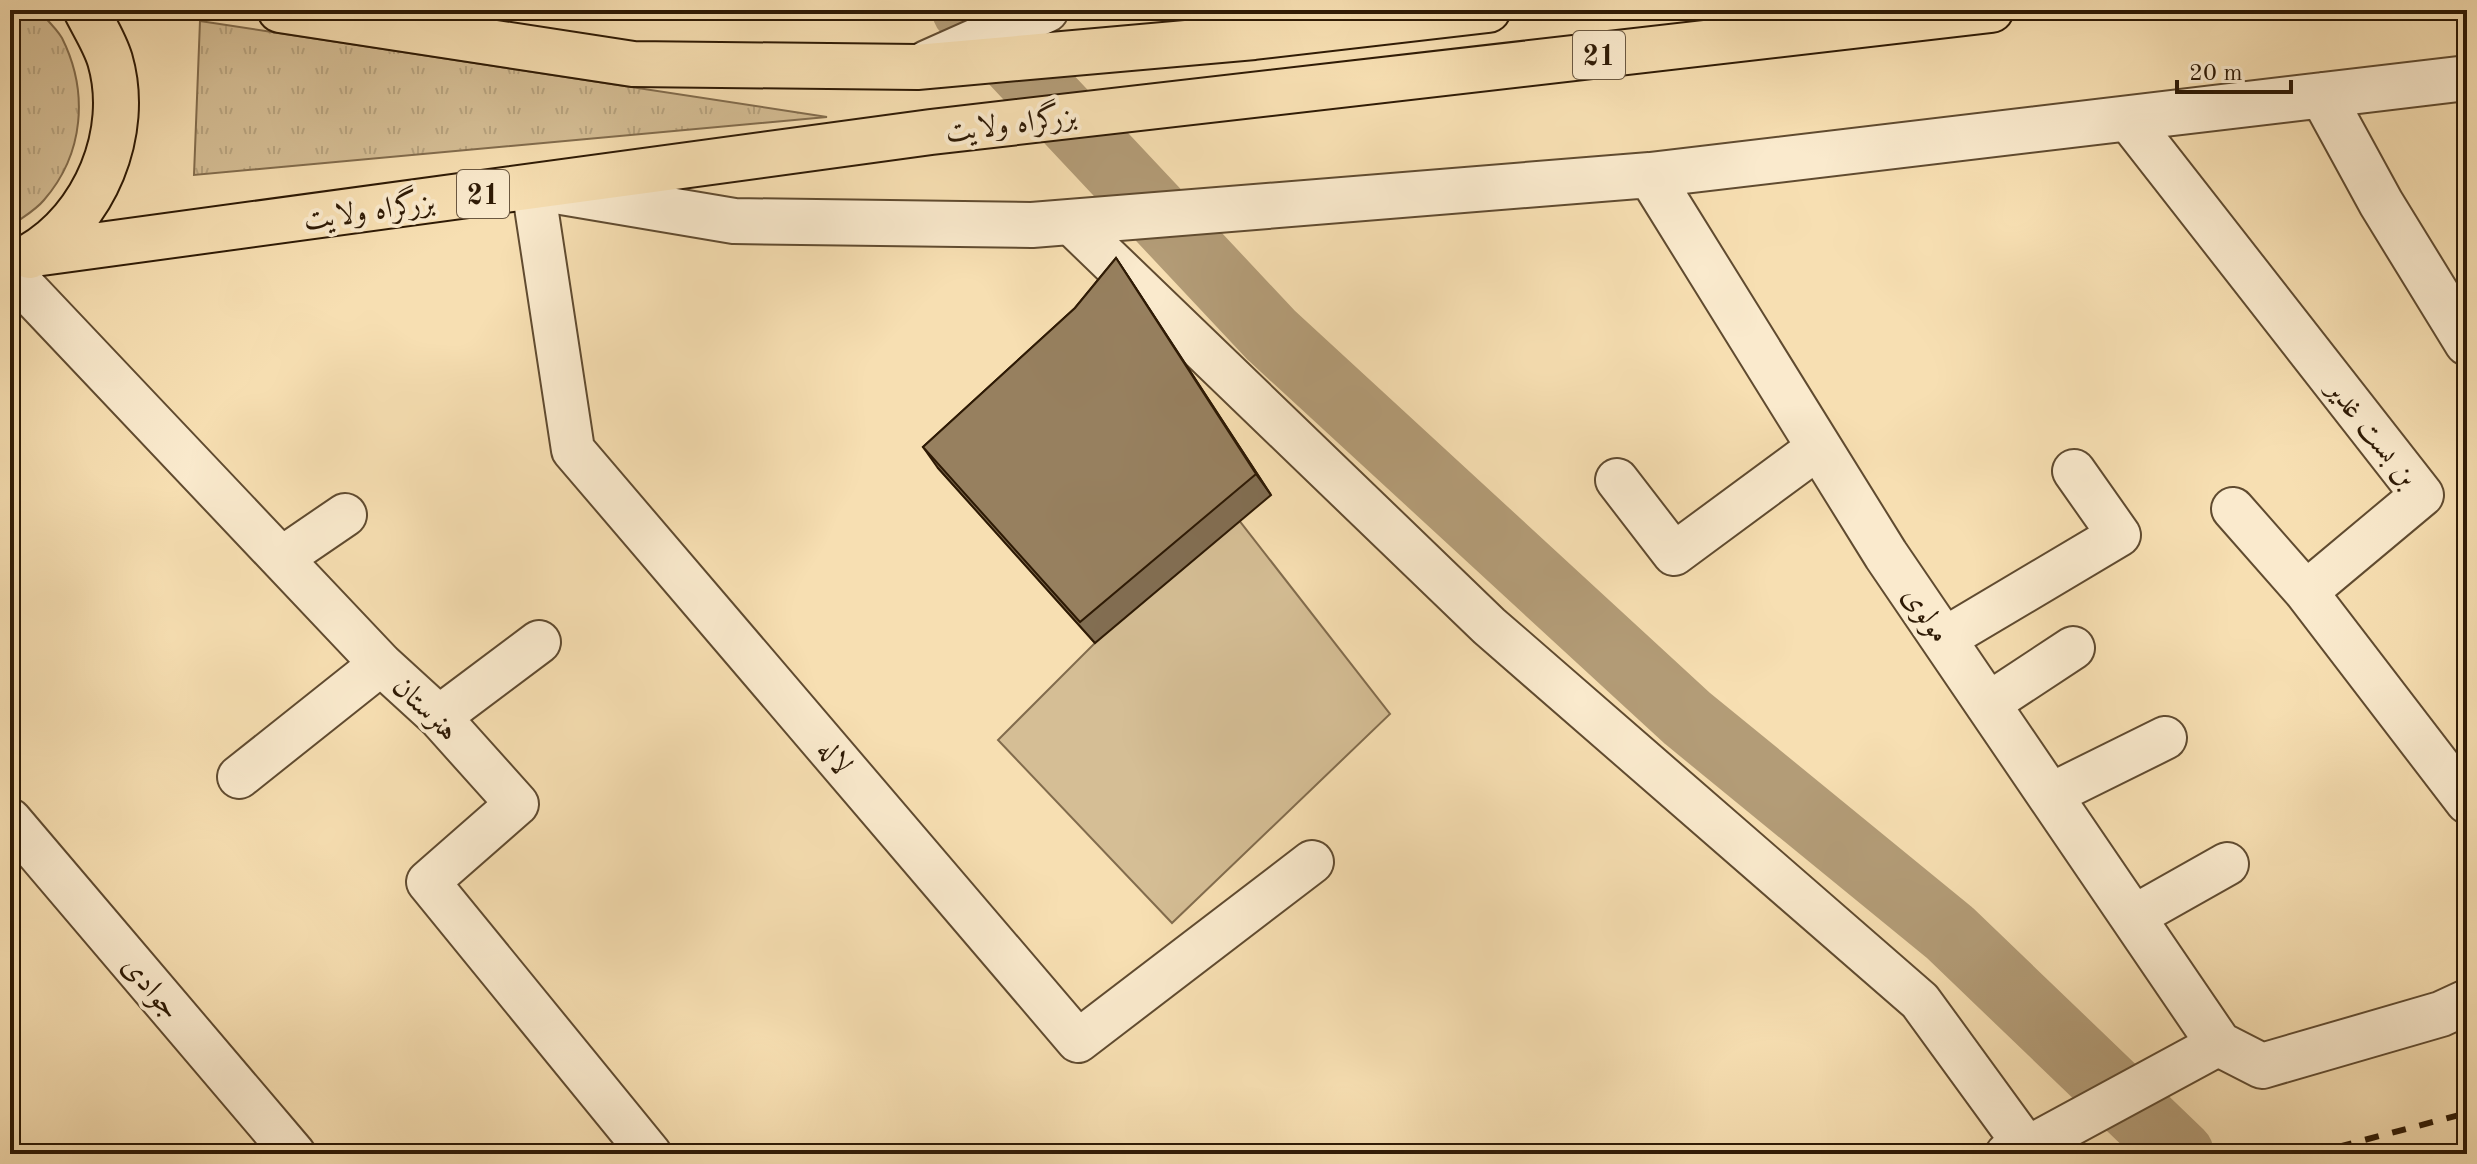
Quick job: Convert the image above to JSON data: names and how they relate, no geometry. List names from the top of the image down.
{
  "streets": {
    "highway": ["21", "بزرگراه ولایت"],
    "street": [
      "بن بست غدیر",
      "مولوی",
      "هنرستان",
      "لاله",
      "جوادی"
    ]
  },
  "crossings": [
    ["بزرگراه ولایت", "هنرستان"],
    ["بزرگراه ولایت", "لاله"]
  ],
  "scale_bar": "20 m"
}
